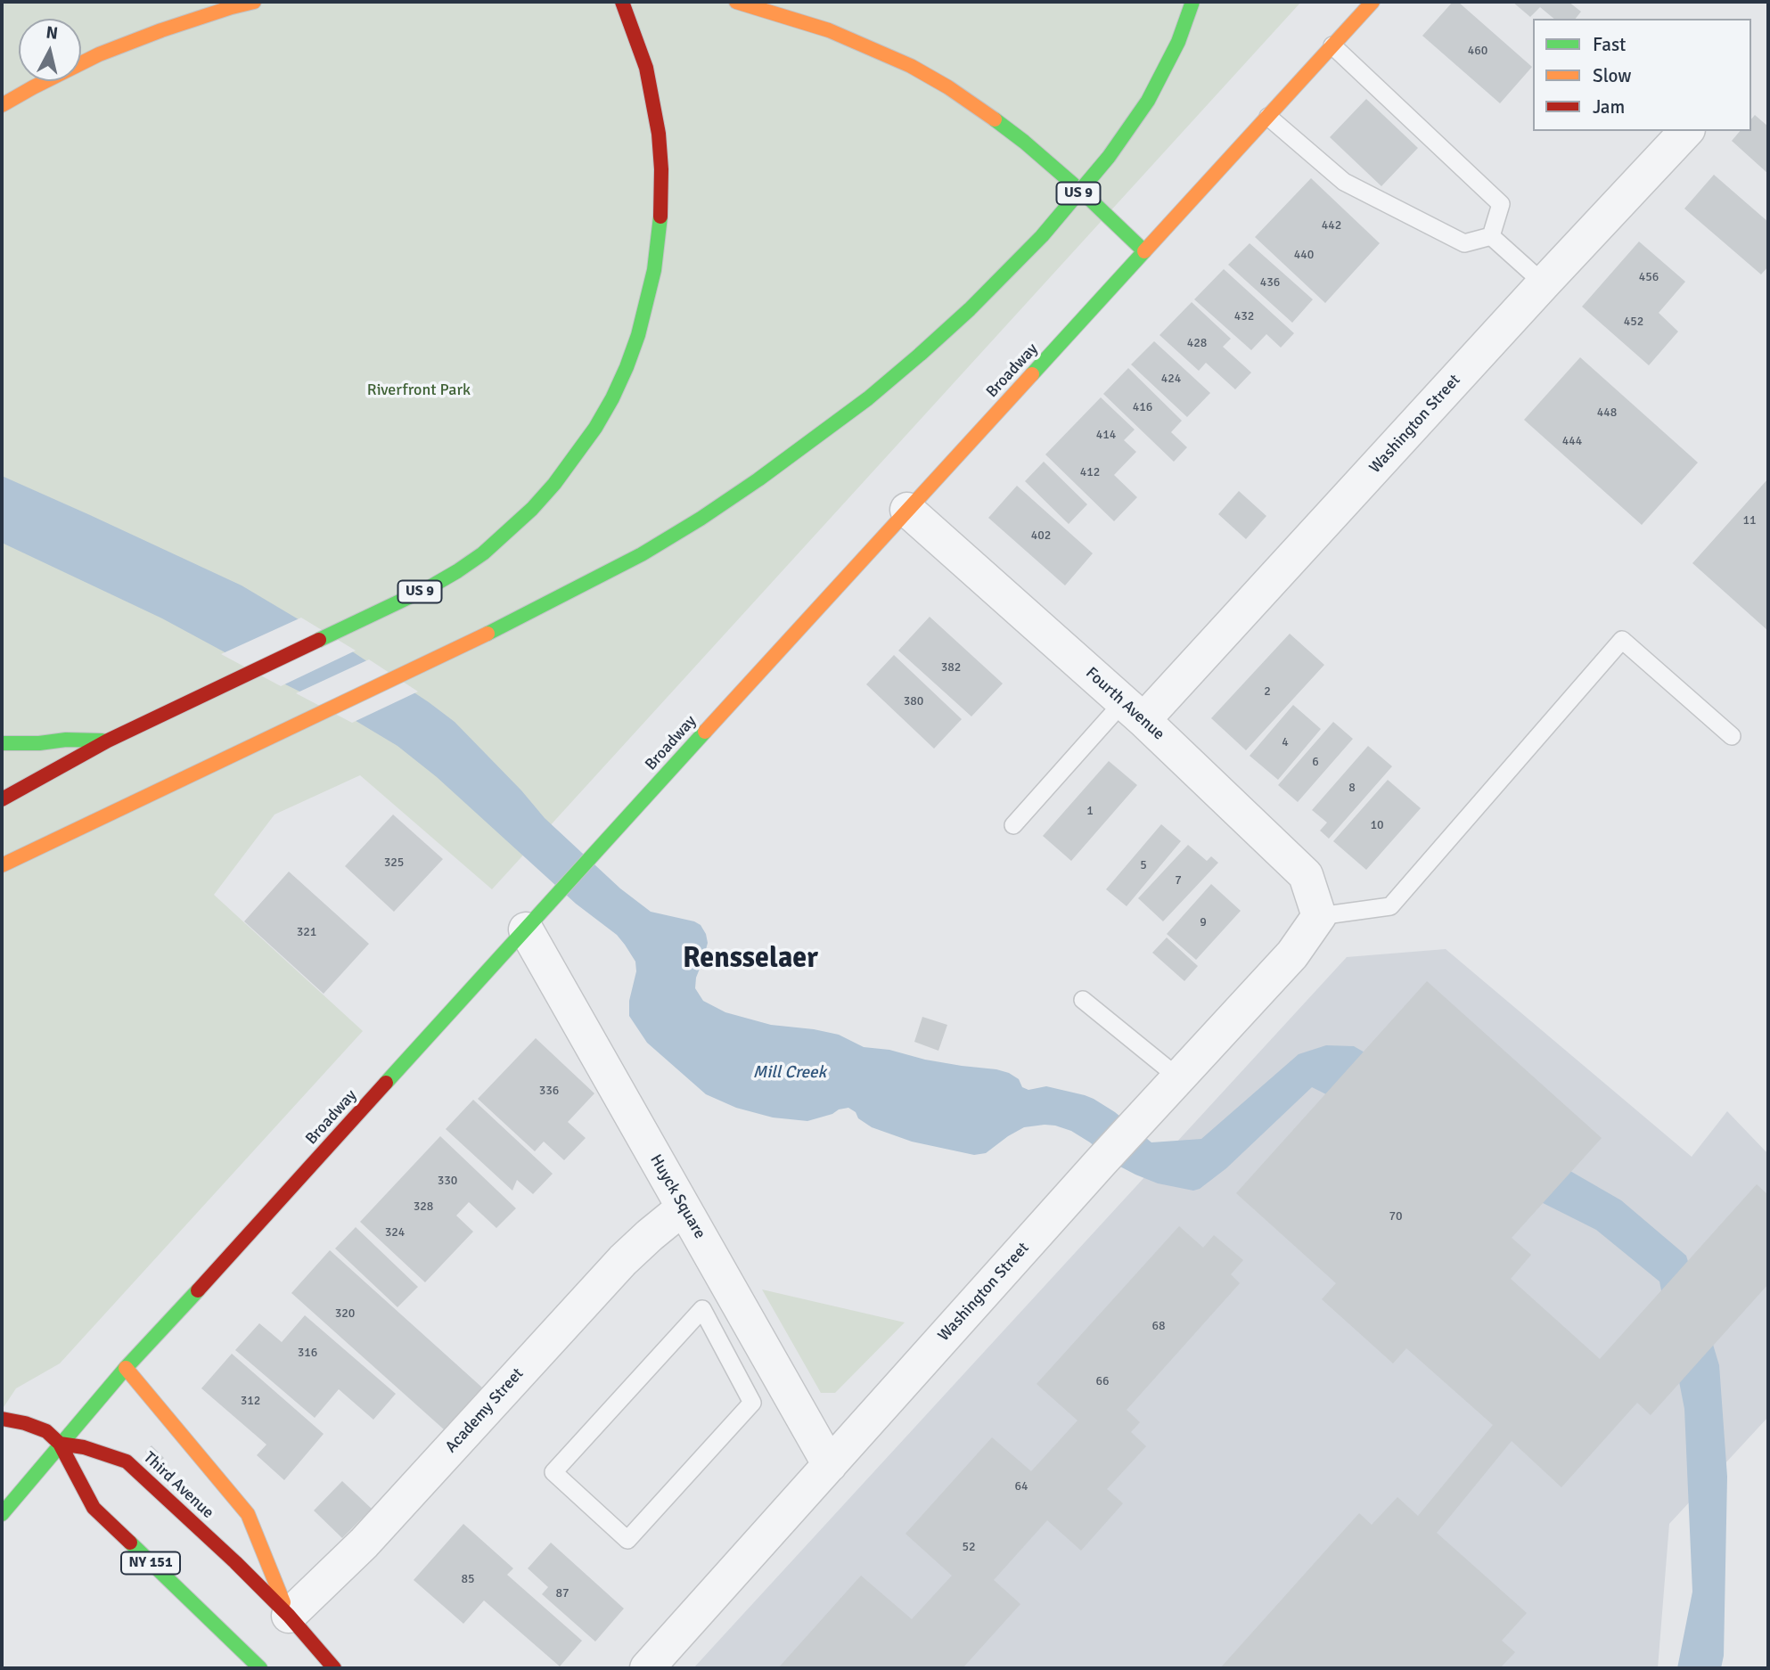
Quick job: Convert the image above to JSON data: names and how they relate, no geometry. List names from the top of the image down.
{
  "streets": {
    "main road": [
      "US 9",
      "Broadway",
      "Third Avenue",
      "NY 151"
    ],
    "street": [
      "Washington Street",
      "Fourth Avenue",
      "Huyck Square",
      "Academy Street"
    ]
  },
  "crossings": [
    ["Broadway", "Fourth Avenue"],
    ["Broadway", "Huyck Square"],
    ["Broadway", "Third Avenue"],
    ["Broadway", "NY 151"],
    ["Washington Street", "Fourth Avenue"],
    ["Washington Street", "Huyck Square"],
    ["Huyck Square", "Academy Street"],
    ["Academy Street", "Third Avenue"],
    ["Third Avenue", "NY 151"]
  ],
  "districts": ["Rensselaer"],
  "water": ["Mill Creek"],
  "parks": ["Riverfront Park"],
  "house_numbers": [
    "460",
    "442",
    "440",
    "456",
    "436",
    "432",
    "452",
    "428",
    "424",
    "416",
    "448",
    "414",
    "444",
    "412",
    "11",
    "402",
    "382",
    "2",
    "380",
    "4",
    "6",
    "8",
    "1",
    "10",
    "325",
    "5",
    "7",
    "9",
    "321",
    "336",
    "330",
    "328",
    "70",
    "324",
    "320",
    "68",
    "316",
    "66",
    "312",
    "64",
    "52",
    "85",
    "87"
  ],
  "legend": ["Fast", "Slow", "Jam"],
  "north": "top"
}
